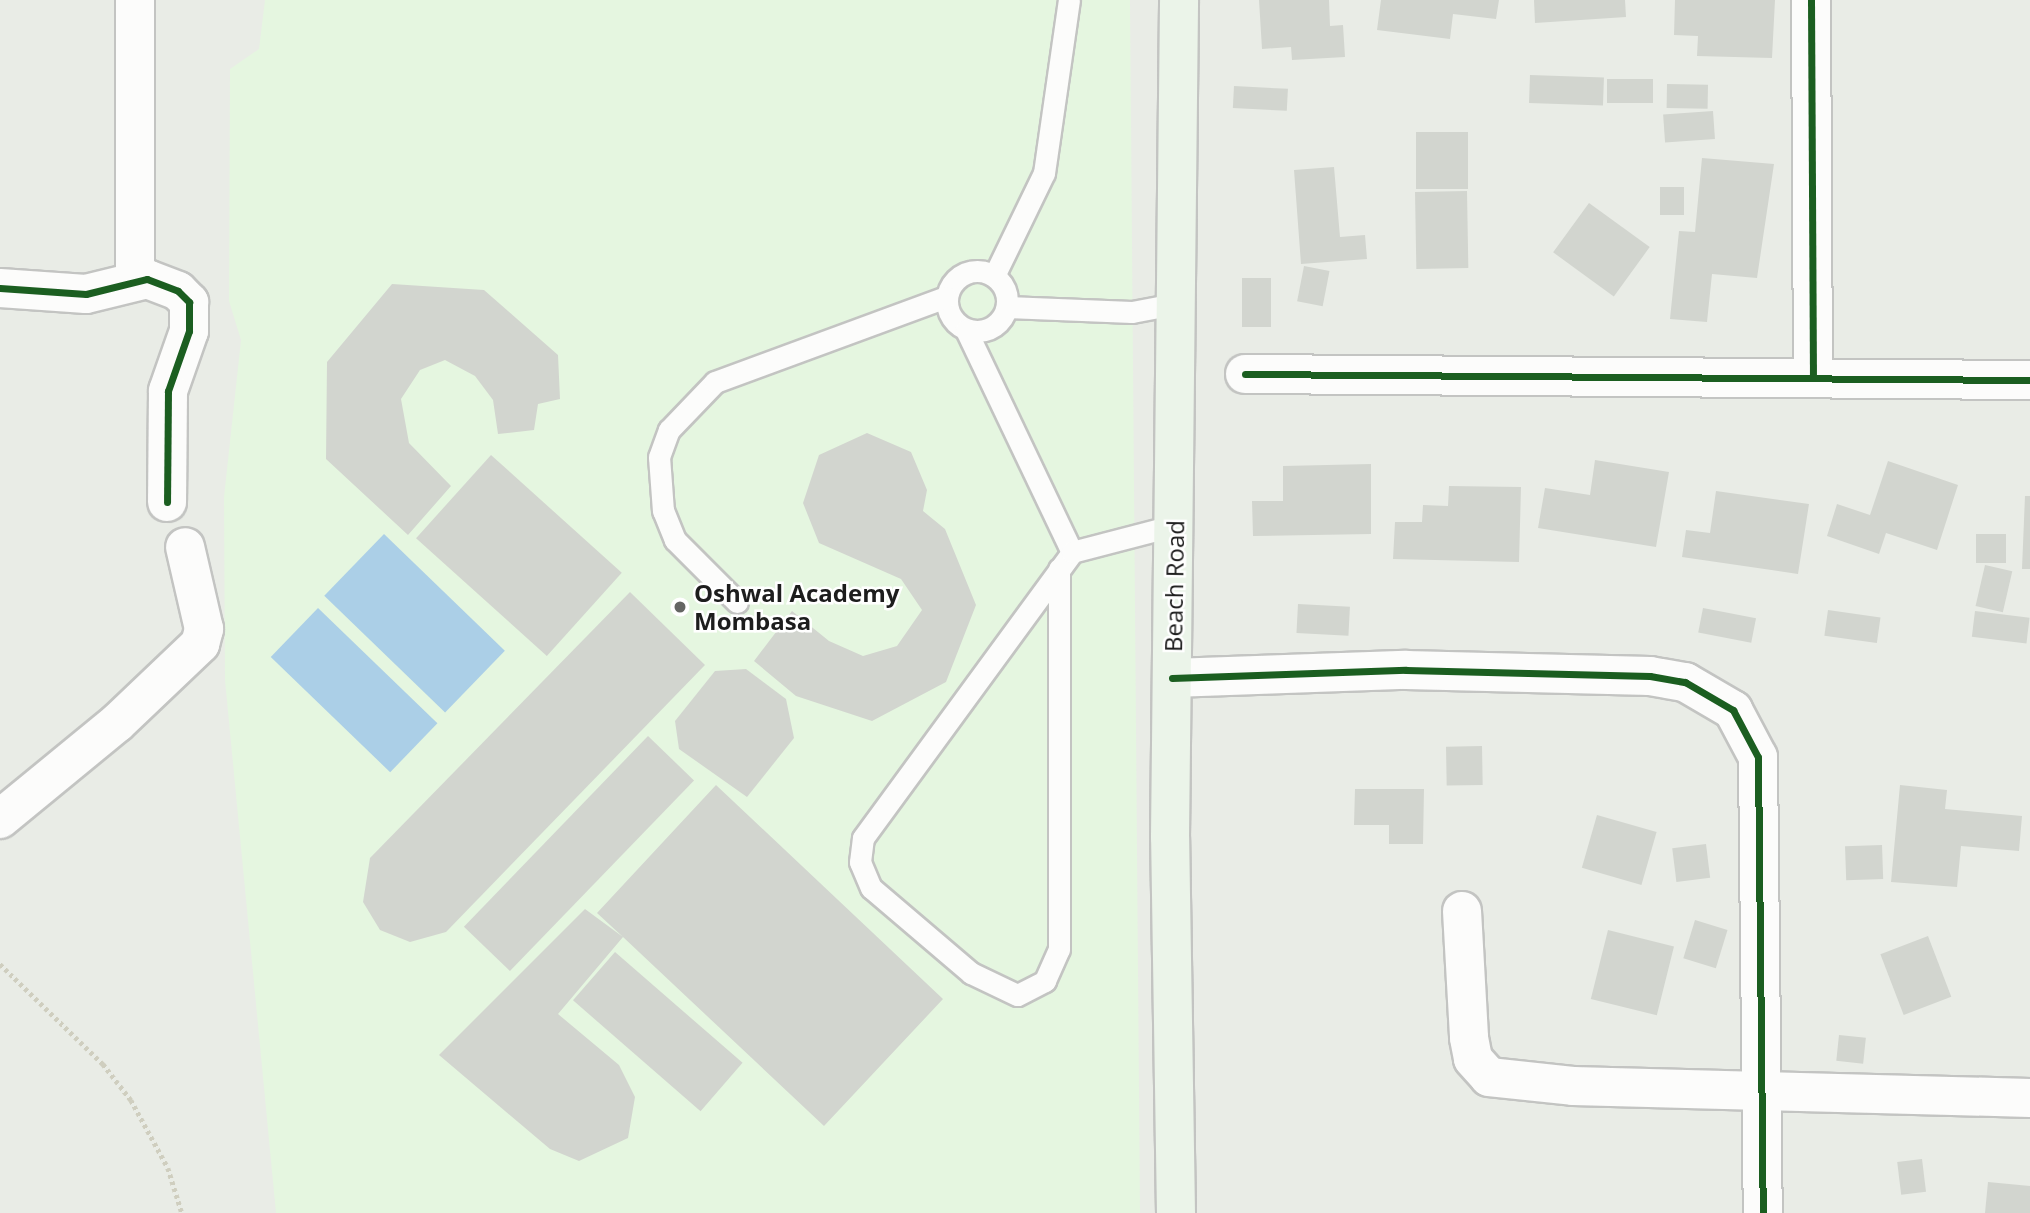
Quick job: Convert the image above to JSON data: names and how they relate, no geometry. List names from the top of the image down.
{
  "streets": {
    "main road": ["Beach Road"]
  },
  "places": ["Oshwal Academy Mombasa"]
}
